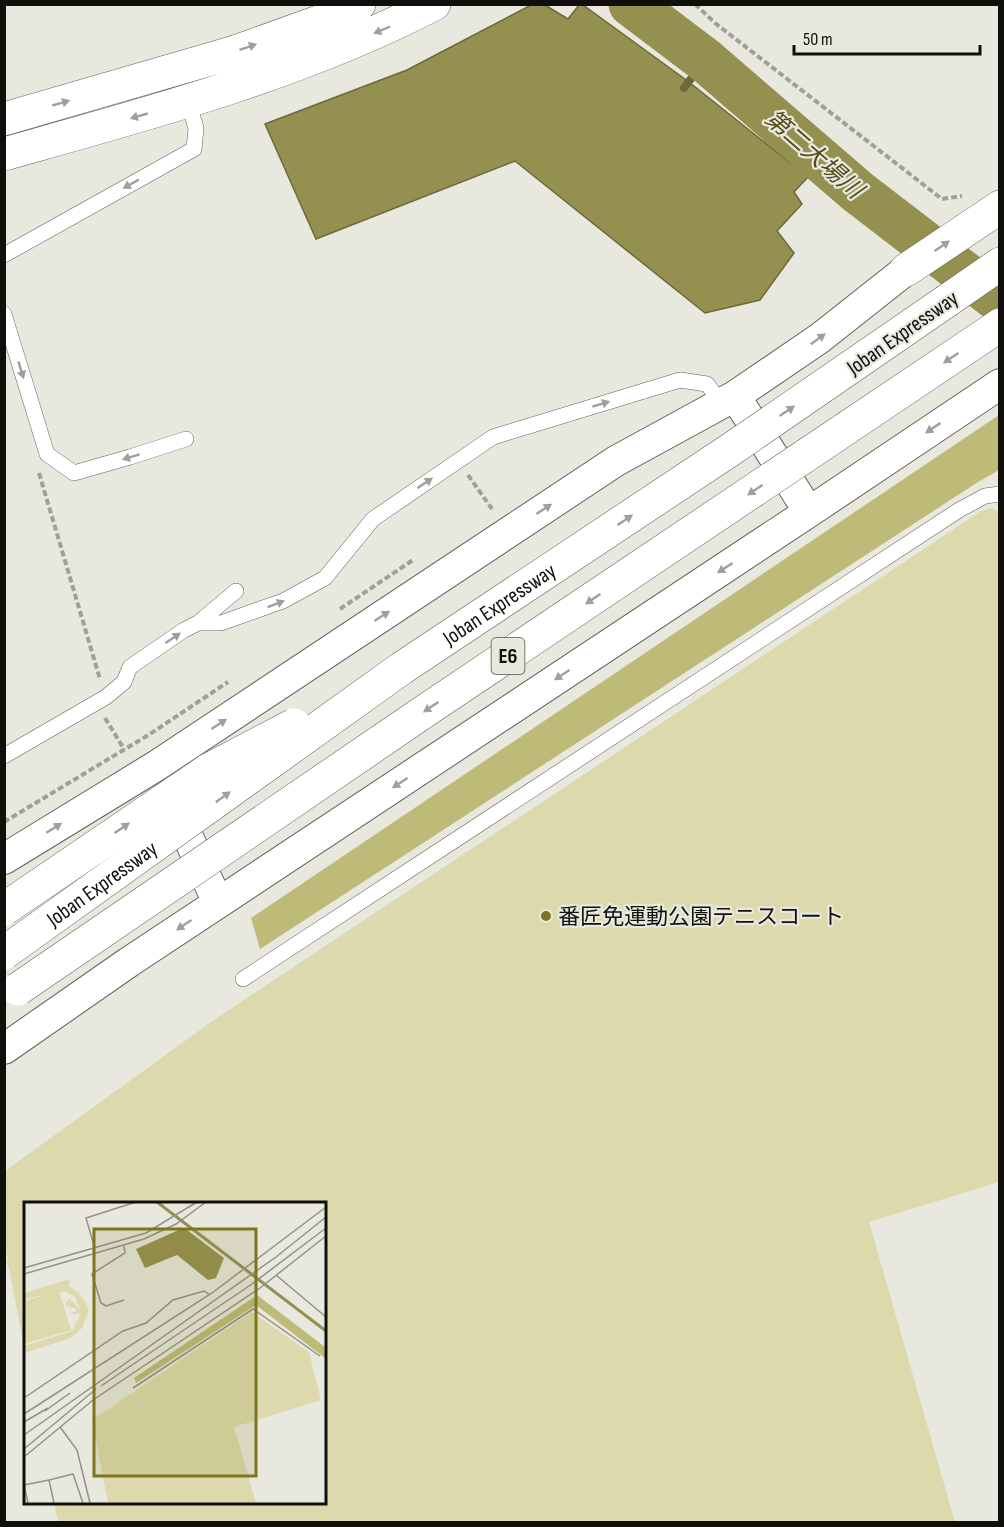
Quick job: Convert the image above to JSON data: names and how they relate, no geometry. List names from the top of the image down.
{
  "streets": {
    "main road": ["Joban Expressway", "E6"]
  },
  "water": ["第二大場川"],
  "places": ["番匠免運動公園テニスコート"],
  "scale_bar": "50 m"
}
